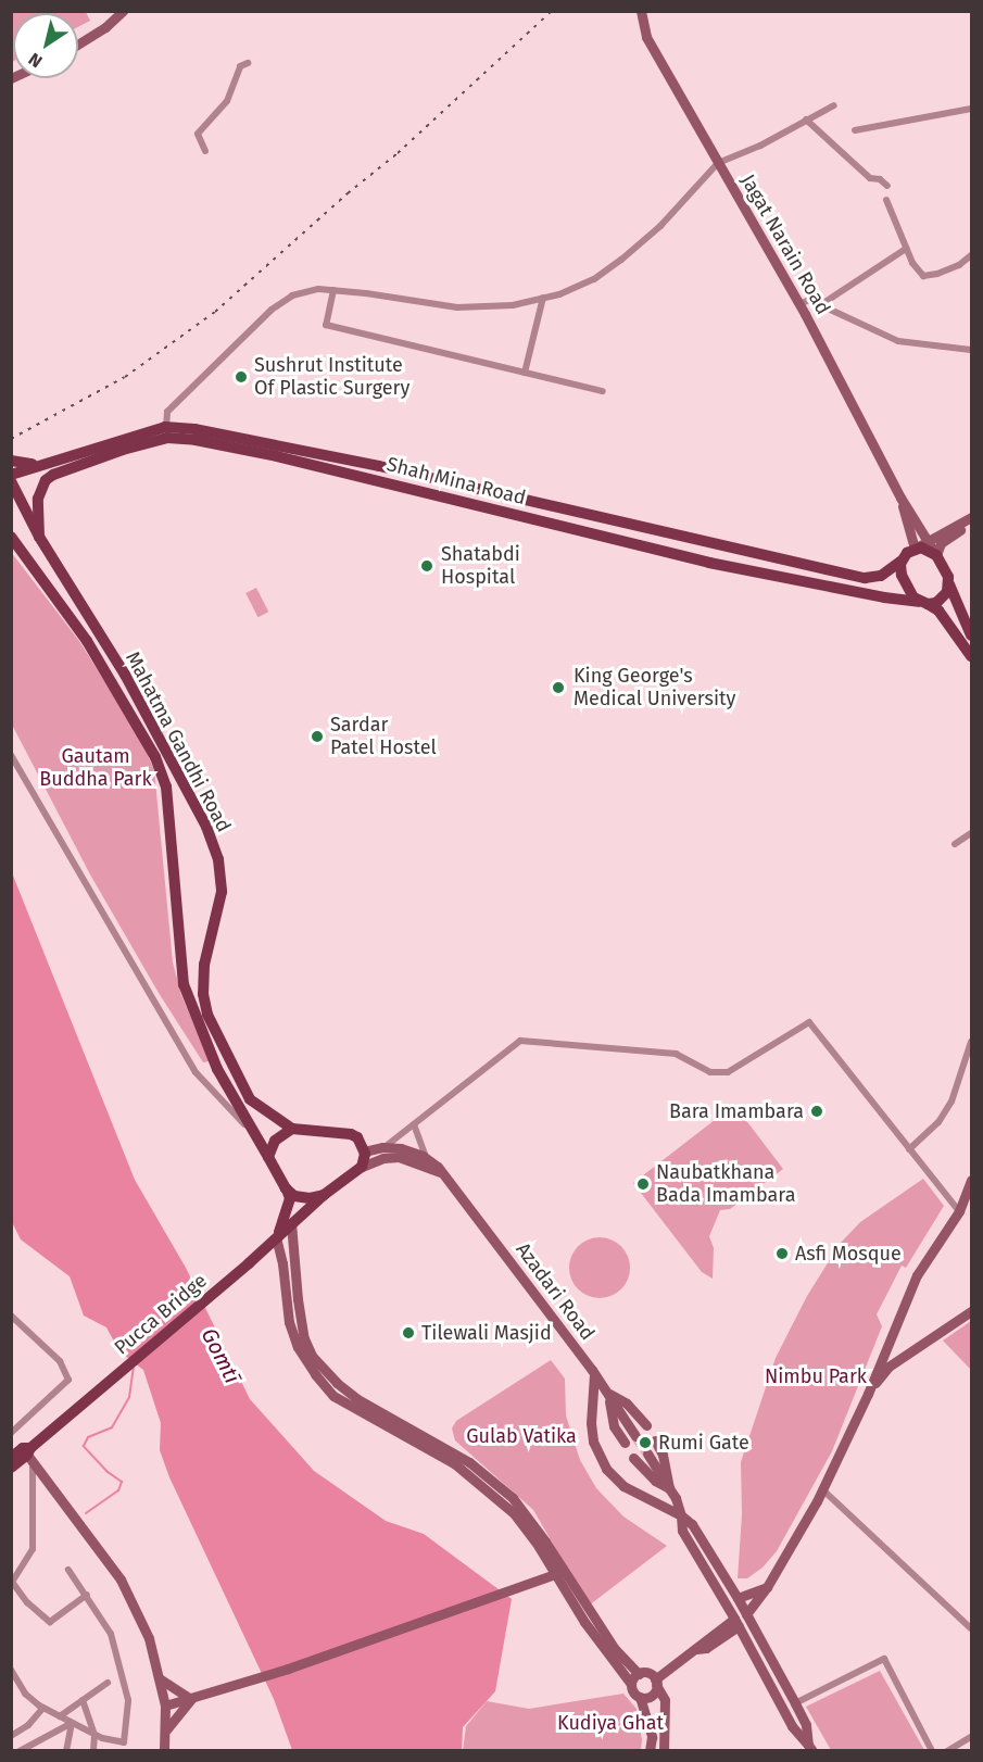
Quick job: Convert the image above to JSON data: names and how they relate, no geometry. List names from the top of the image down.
{
  "streets": {
    "main road": ["Shah Mina Road", "Mahatma Gandhi Road", "Pucca Bridge"],
    "street": ["Jagat Narain Road", "Azadari Road"]
  },
  "crossings": [
    ["Jagat Narain Road", "Shah Mina Road"],
    ["Shah Mina Road", "Mahatma Gandhi Road"],
    ["Mahatma Gandhi Road", "Pucca Bridge"]
  ],
  "water": ["Gomtī"],
  "parks": [
    "Gautam Buddha Park",
    "Nimbu Park",
    "Gulab Vatika",
    "Kudiya Ghat"
  ],
  "places": [
    "Sushrut Institute Of Plastic Surgery",
    "Shatabdi Hospital",
    "King George's Medical University",
    "Sardar Patel Hostel",
    "Bara Imambara",
    "Naubatkhana Bada Imambara",
    "Asfi Mosque",
    "Tilewali Masjid",
    "Rumi Gate"
  ],
  "north": "bottom left"
}
